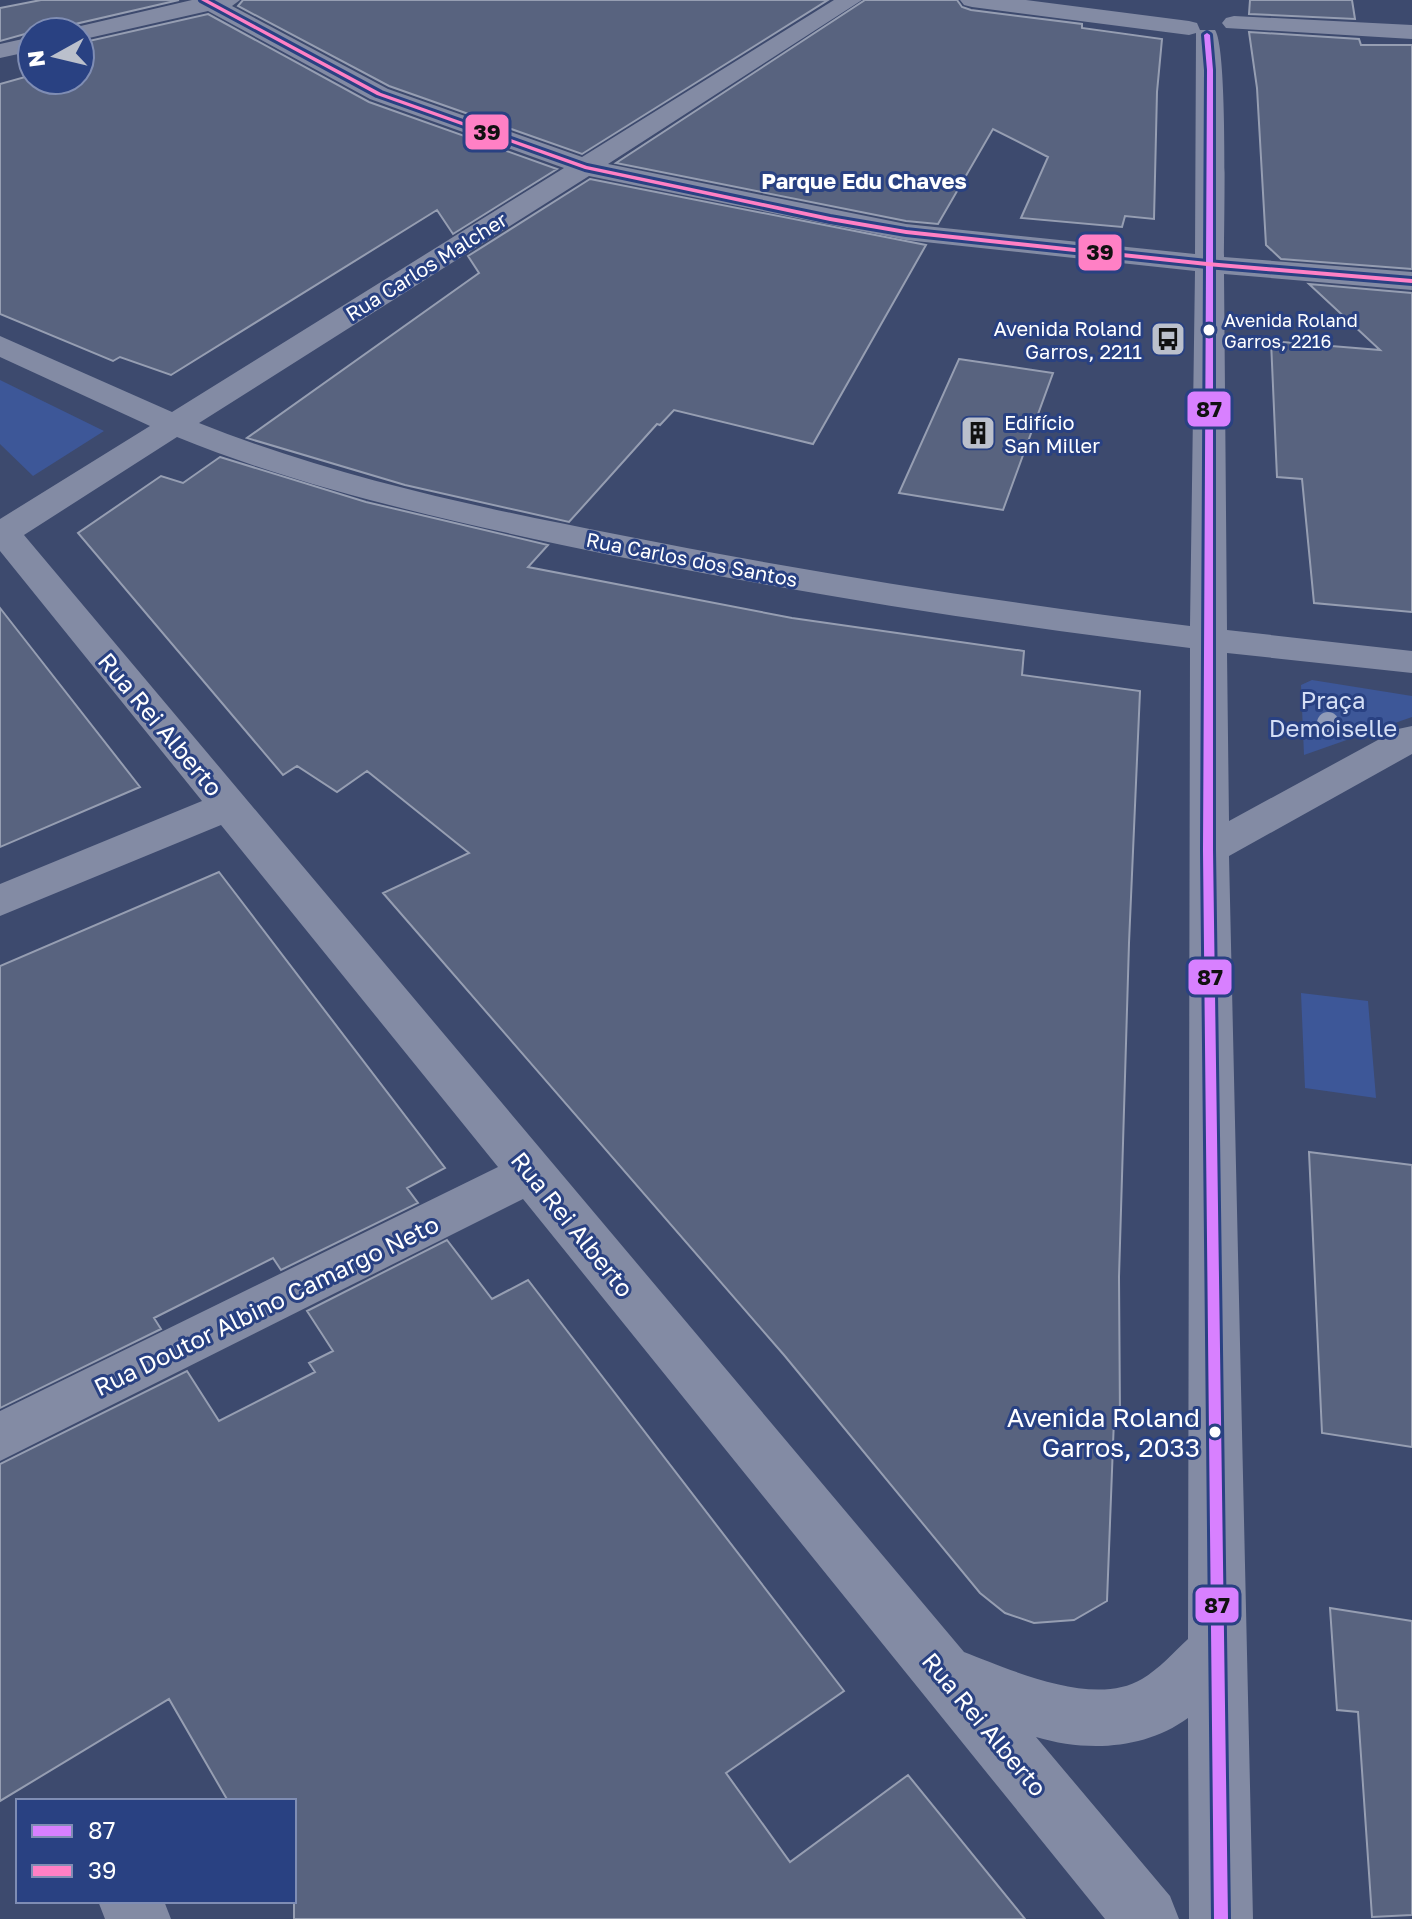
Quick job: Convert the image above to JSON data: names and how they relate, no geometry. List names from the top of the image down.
{
  "streets": {
    "street": [
      "Rua Carlos Malcher",
      "Rua Carlos dos Santos",
      "Rua Rei Alberto",
      "Rua Doutor Albino Camargo Neto"
    ]
  },
  "crossings": [
    ["Rua Carlos Malcher", "Rua Carlos dos Santos"],
    ["Rua Carlos Malcher", "Rua Rei Alberto"],
    ["Rua Rei Alberto", "Rua Doutor Albino Camargo Neto"]
  ],
  "districts": ["Parque Edu Chaves"],
  "parks": ["Praça Demoiselle"],
  "places": {
    "other": ["Avenida Roland Garros, 2216", "Avenida Roland Garros, 2033"],
    "bus stop": ["Avenida Roland Garros, 2211"],
    "building": ["Edifício San Miller"]
  },
  "lines": ["transit line 39", "transit line 87"],
  "legend": ["87", "39"],
  "north": "left"
}
